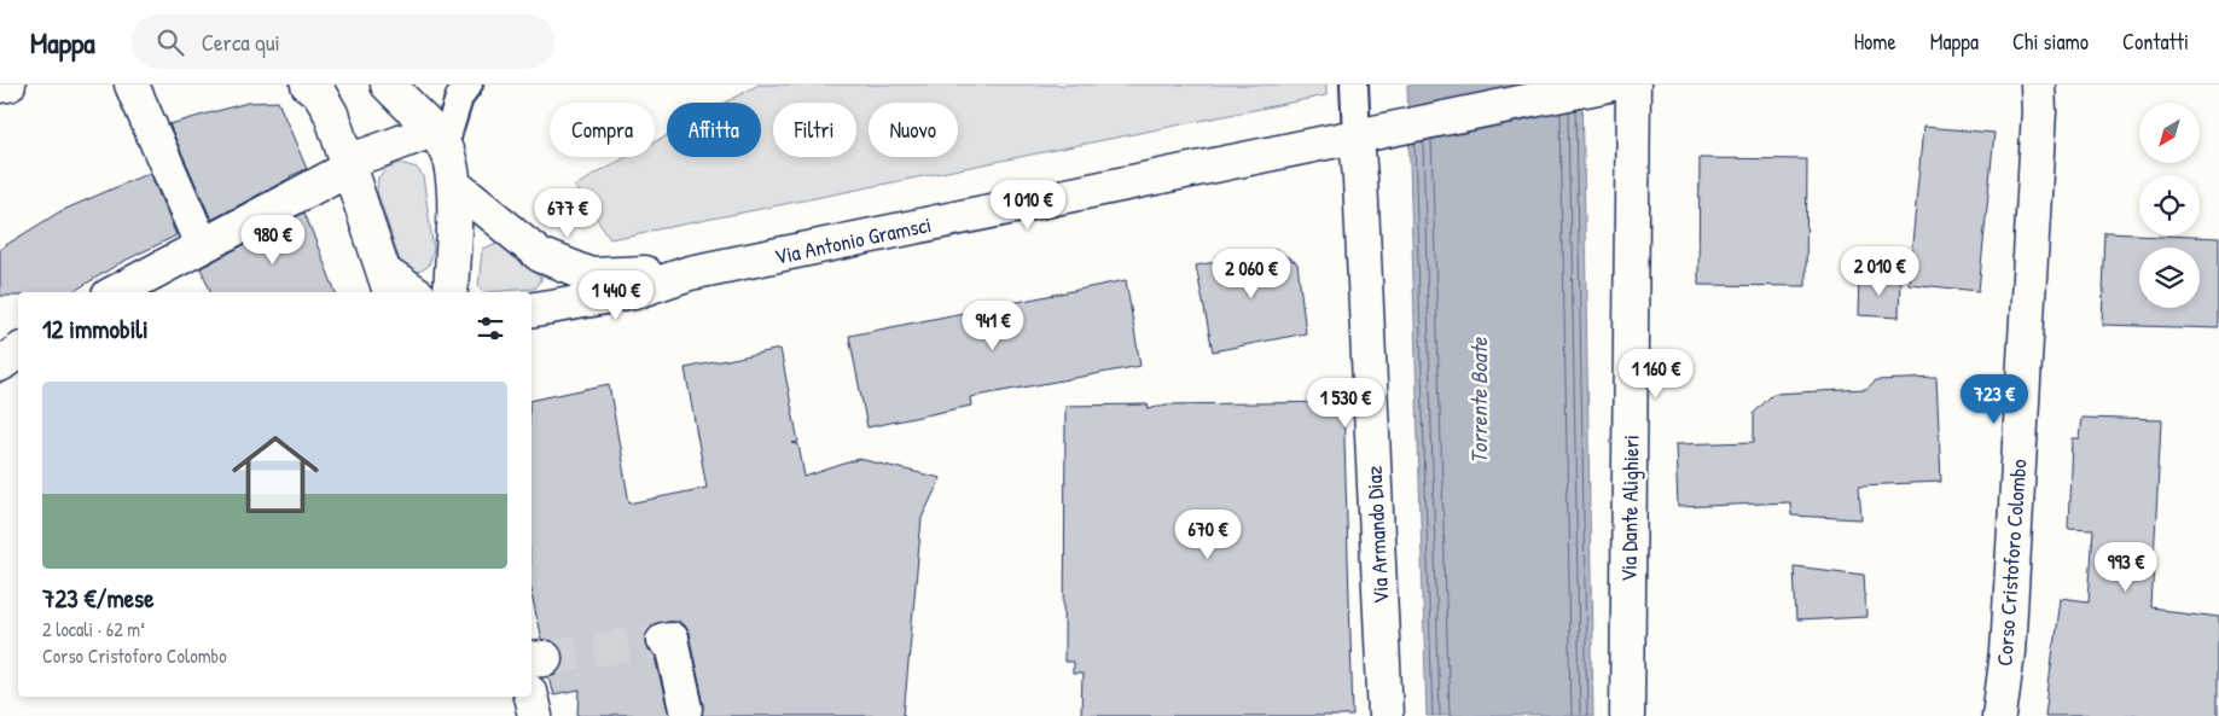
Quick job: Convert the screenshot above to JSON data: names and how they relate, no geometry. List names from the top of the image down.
{
  "streets": {
    "street": [
      "Via Antonio Gramsci",
      "Via Dante Alighieri",
      "Via Armando Diaz",
      "Corso Cristoforo Colombo"
    ]
  },
  "crossings": [
    ["Via Antonio Gramsci", "Via Armando Diaz"]
  ],
  "water": ["Torrente Boate"],
  "north": "bottom left",
  "page": {
    "header": "Mappa",
    "search": "Cerca qui",
    "nav": [
      "Home",
      "Mappa",
      "Chi siamo",
      "Contatti"
    ],
    "chip": [
      "Compra",
      "Affitta",
      "Filtri",
      "Nuovo"
    ],
    "price": [
      "1 010 €",
      "677 €",
      "980 €",
      "2 010 €",
      "2 060 €",
      "1 440 €",
      "941 €",
      "1 160 €",
      "723 €",
      "1 530 €",
      "670 €",
      "993 €"
    ],
    "heading": "12 immobili",
    "list": [
      {
        "name": "723 €/mese",
        "note": "2 locali · 62 m² · Corso Cristoforo Colombo"
      }
    ]
  }
}
